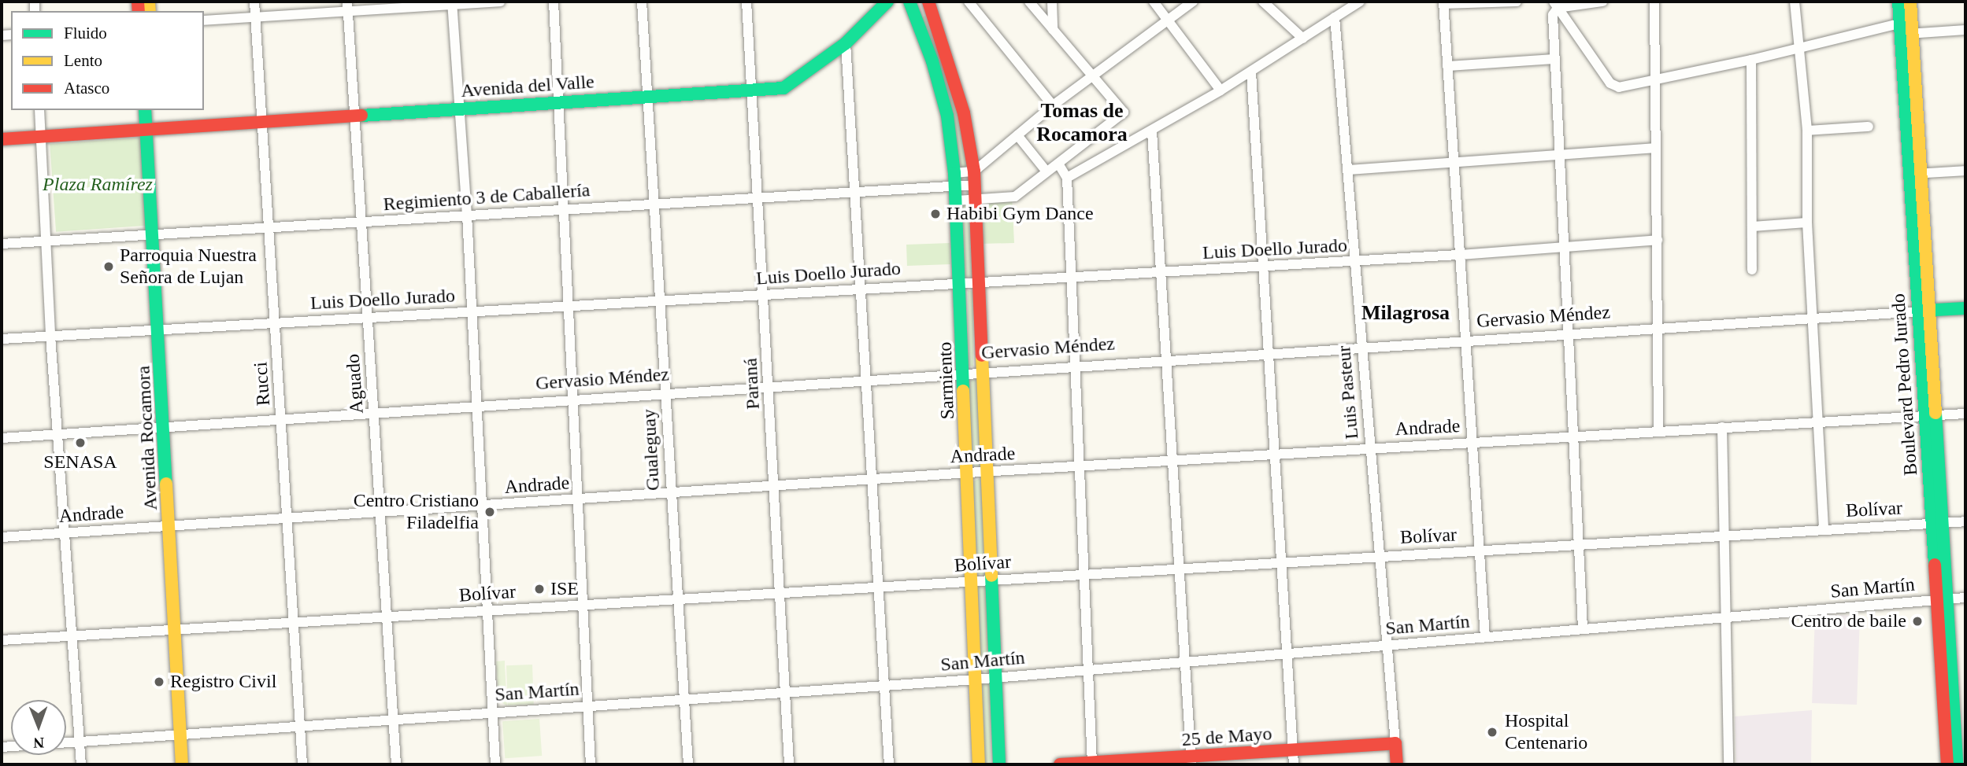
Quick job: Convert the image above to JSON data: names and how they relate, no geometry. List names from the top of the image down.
{
  "streets": {
    "main road": [
      "Avenida del Valle",
      "Gervasio Méndez",
      "Sarmiento",
      "Boulevard Pedro Jurado",
      "Luis Pasteur",
      "Avenida Rocamora",
      "25 de Mayo"
    ],
    "street": [
      "Regimiento 3 de Caballería",
      "Luis Doello Jurado",
      "Rucci",
      "Aguado",
      "Paraná",
      "Andrade",
      "Gualeguay",
      "Bolívar",
      "San Martín"
    ]
  },
  "crossings": [
    ["Avenida del Valle", "Rucci"],
    ["Avenida del Valle", "Aguado"],
    ["Avenida del Valle", "Paraná"],
    ["Avenida del Valle", "Avenida Rocamora"],
    ["Avenida del Valle", "Gualeguay"],
    ["Regimiento 3 de Caballería", "Sarmiento"],
    ["Regimiento 3 de Caballería", "Rucci"],
    ["Regimiento 3 de Caballería", "Aguado"],
    ["Regimiento 3 de Caballería", "Paraná"],
    ["Regimiento 3 de Caballería", "Avenida Rocamora"],
    ["Regimiento 3 de Caballería", "Gualeguay"],
    ["Luis Doello Jurado", "Sarmiento"],
    ["Luis Doello Jurado", "Rucci"],
    ["Luis Doello Jurado", "Aguado"],
    ["Luis Doello Jurado", "Paraná"],
    ["Luis Doello Jurado", "Luis Pasteur"],
    ["Luis Doello Jurado", "Avenida Rocamora"],
    ["Luis Doello Jurado", "Gualeguay"],
    ["Gervasio Méndez", "Sarmiento"],
    ["Gervasio Méndez", "Rucci"],
    ["Gervasio Méndez", "Aguado"],
    ["Gervasio Méndez", "Paraná"],
    ["Gervasio Méndez", "Boulevard Pedro Jurado"],
    ["Gervasio Méndez", "Luis Pasteur"],
    ["Gervasio Méndez", "Avenida Rocamora"],
    ["Gervasio Méndez", "Gualeguay"],
    ["Sarmiento", "Andrade"],
    ["Sarmiento", "Bolívar"],
    ["Sarmiento", "San Martín"],
    ["Rucci", "Andrade"],
    ["Rucci", "Bolívar"],
    ["Rucci", "San Martín"],
    ["Aguado", "Andrade"],
    ["Aguado", "Bolívar"],
    ["Aguado", "San Martín"],
    ["Paraná", "Andrade"],
    ["Paraná", "Bolívar"],
    ["Paraná", "San Martín"],
    ["Boulevard Pedro Jurado", "Andrade"],
    ["Boulevard Pedro Jurado", "Bolívar"],
    ["Boulevard Pedro Jurado", "San Martín"],
    ["Luis Pasteur", "Andrade"],
    ["Luis Pasteur", "Bolívar"],
    ["Luis Pasteur", "San Martín"],
    ["Luis Pasteur", "25 de Mayo"],
    ["Andrade", "Avenida Rocamora"],
    ["Andrade", "Gualeguay"],
    ["Avenida Rocamora", "Bolívar"],
    ["Avenida Rocamora", "San Martín"],
    ["Gualeguay", "Bolívar"],
    ["Gualeguay", "San Martín"]
  ],
  "districts": ["Tomas de Rocamora", "Milagrosa"],
  "parks": ["Plaza Ramírez"],
  "places": [
    "Habibi Gym Dance",
    "Parroquia Nuestra Señora de Lujan",
    "SENASA",
    "Centro Cristiano Filadelfia",
    "ISE",
    "Centro de baile",
    "Registro Civil",
    "Hospital Centenario"
  ],
  "legend": ["Fluido", "Lento", "Atasco"],
  "north": "bottom"
}
